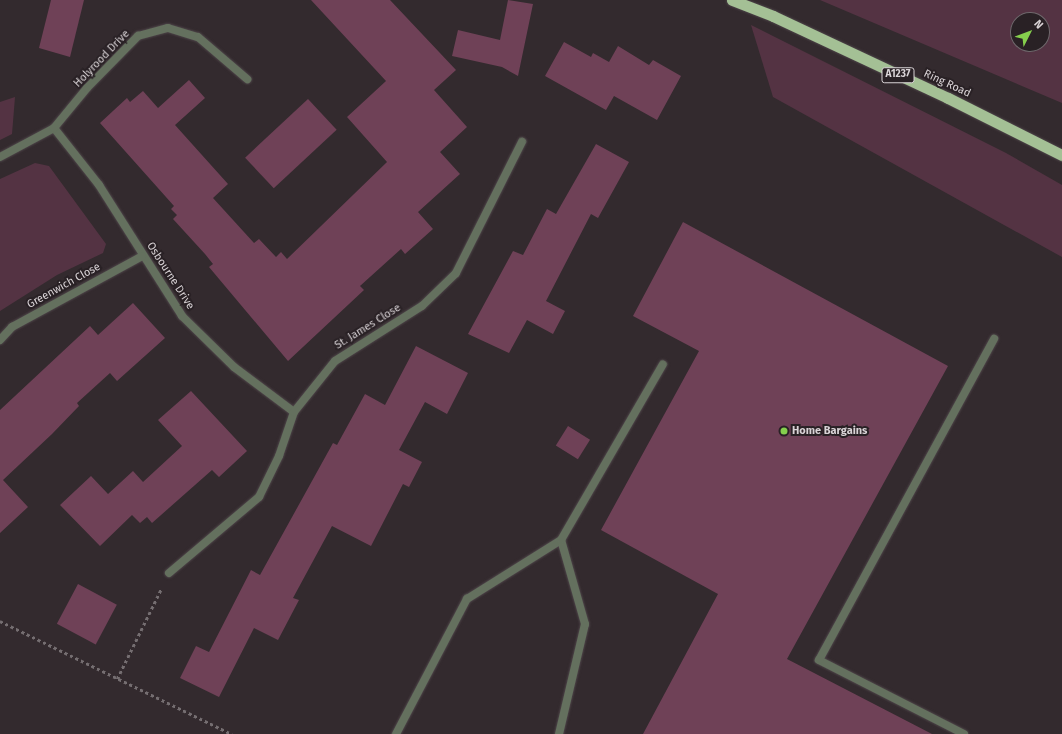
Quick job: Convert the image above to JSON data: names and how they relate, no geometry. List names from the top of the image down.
{
  "streets": {
    "highway": ["A1237", "Ring Road"],
    "street": [
      "Holyrood Drive",
      "Osbourne Drive",
      "Greenwich Close",
      "St. James Close"
    ]
  },
  "crossings": [
    ["Holyrood Drive", "Osbourne Drive"],
    ["Osbourne Drive", "Greenwich Close"],
    ["Osbourne Drive", "St. James Close"]
  ],
  "places": ["Home Bargains"],
  "north": "top right"
}
